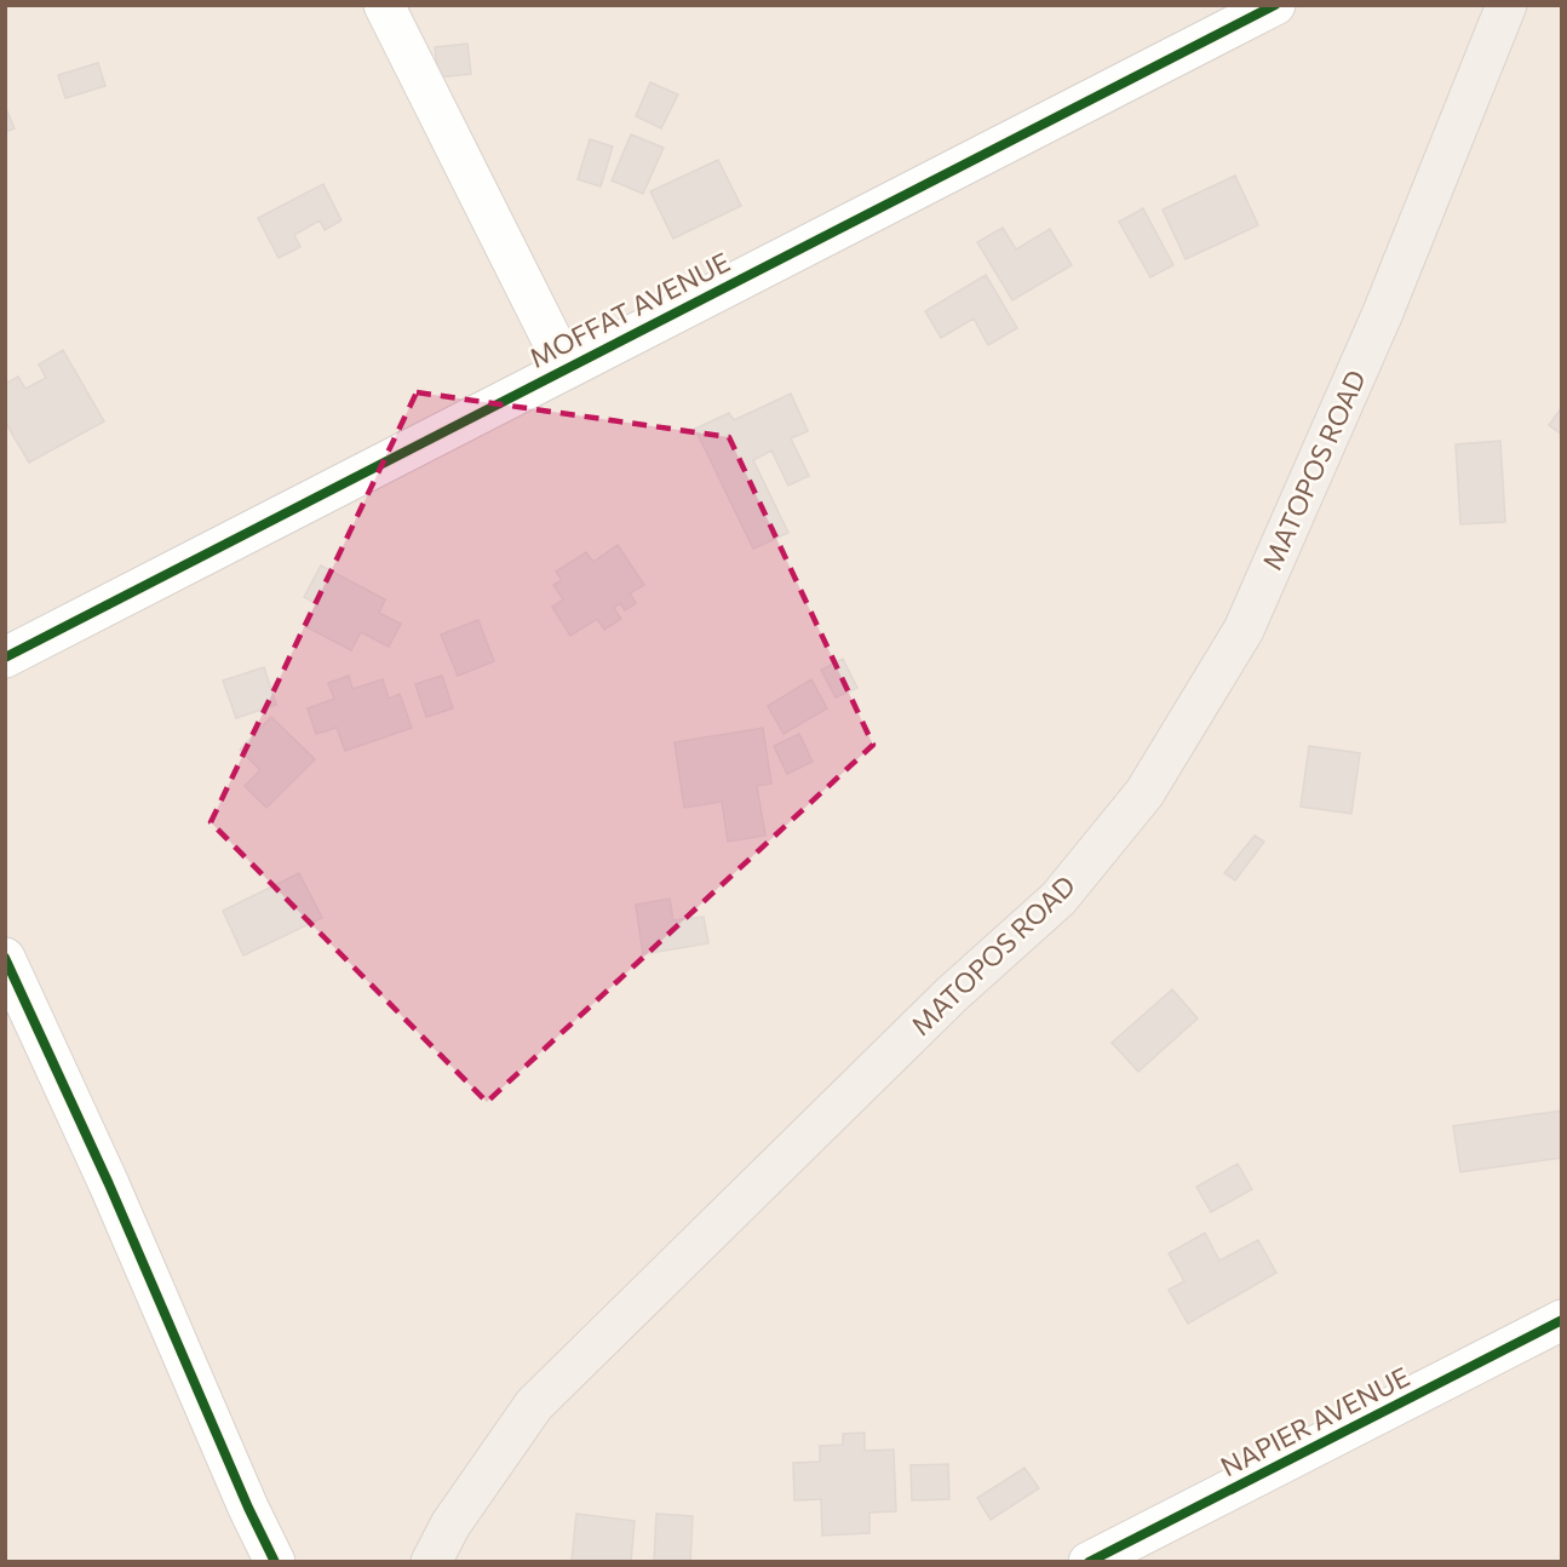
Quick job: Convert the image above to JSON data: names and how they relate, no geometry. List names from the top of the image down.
{
  "streets": {
    "main road": ["MATOPOS ROAD"],
    "street": ["MOFFAT AVENUE", "NAPIER AVENUE"]
  }
}
